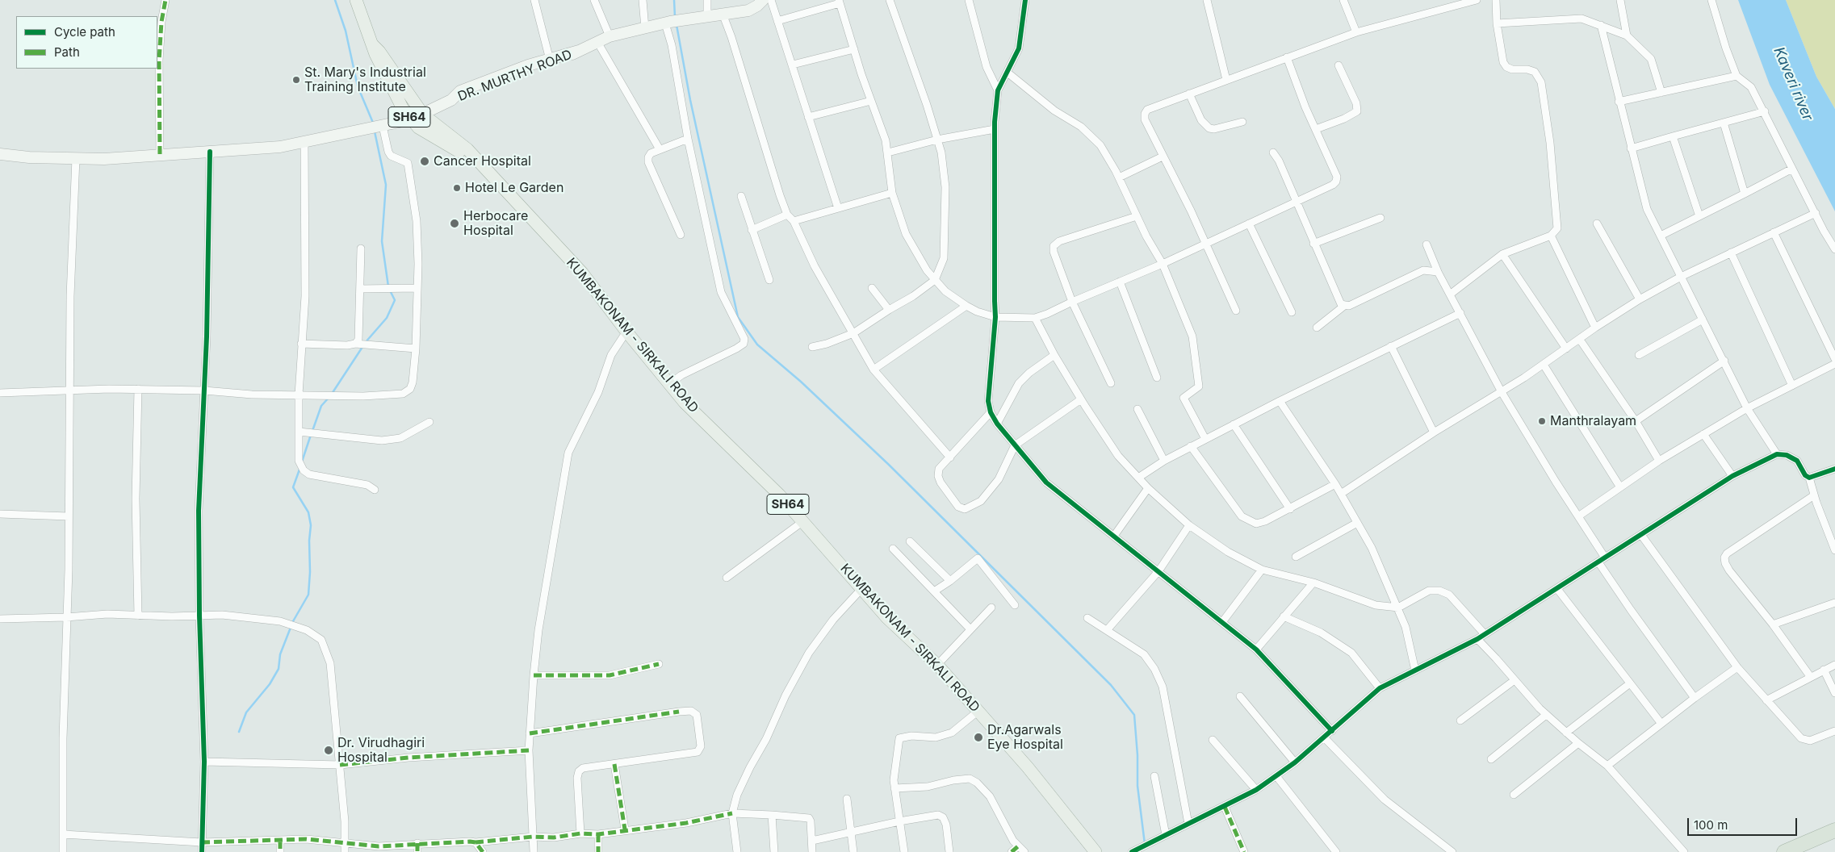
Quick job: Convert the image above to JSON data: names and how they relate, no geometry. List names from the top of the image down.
{
  "streets": {
    "main road": ["DR. MURTHY ROAD", "SH64", "KUMBAKONAM - SIRKALI ROAD"]
  },
  "crossings": [
    ["DR. MURTHY ROAD", "KUMBAKONAM - SIRKALI ROAD"]
  ],
  "water": ["Kaveri river"],
  "places": [
    "St. Mary's Industrial Training Institute",
    "Cancer Hospital",
    "Hotel Le Garden",
    "Herbocare Hospital",
    "Manthralayam",
    "Dr.Agarwals Eye Hospital",
    "Dr. Virudhagiri Hospital"
  ],
  "legend": ["Cycle path", "Path"],
  "scale_bar": "100 m"
}
